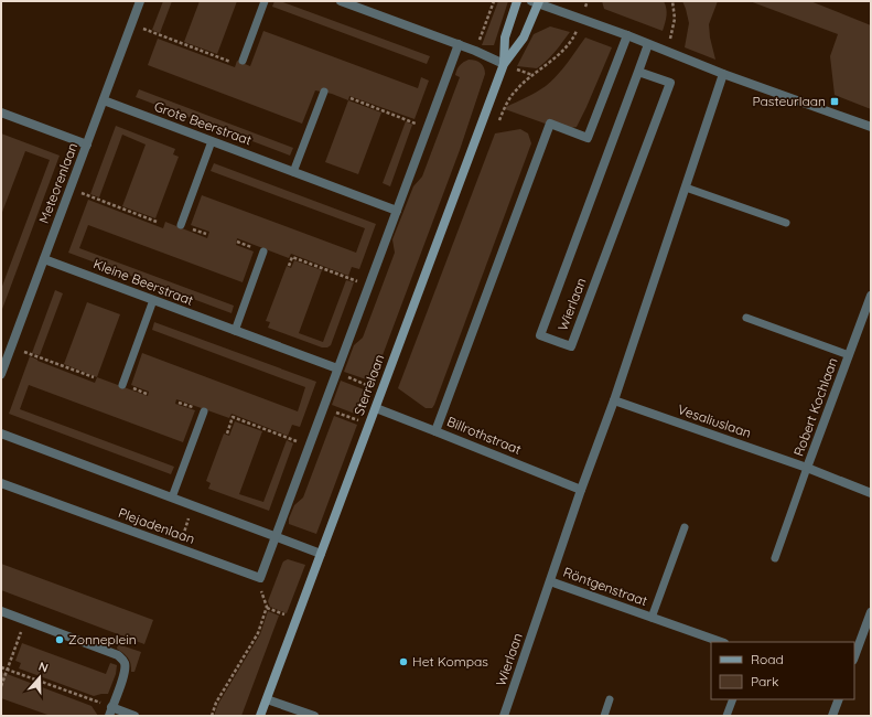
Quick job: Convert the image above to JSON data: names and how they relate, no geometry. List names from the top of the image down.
{
  "streets": {
    "street": [
      "Grote Beerstraat",
      "Meteorenlaan",
      "Kleine Beerstraat",
      "Wierlaan",
      "Sterrelaan",
      "Robert Kochlaan",
      "Vesaliuslaan",
      "Billrothstraat",
      "Plejadenlaan",
      "Röntgenstraat"
    ]
  },
  "crossings": [
    ["Grote Beerstraat", "Meteorenlaan"],
    ["Meteorenlaan", "Kleine Beerstraat"],
    ["Wierlaan", "Vesaliuslaan"],
    ["Wierlaan", "Billrothstraat"],
    ["Wierlaan", "Röntgenstraat"],
    ["Sterrelaan", "Billrothstraat"],
    ["Robert Kochlaan", "Vesaliuslaan"]
  ],
  "places": {
    "transit": ["Pasteurlaan"],
    "other": ["Zonneplein", "Het Kompas"]
  },
  "legend": ["Road", "Park"],
  "north": "top"
}
